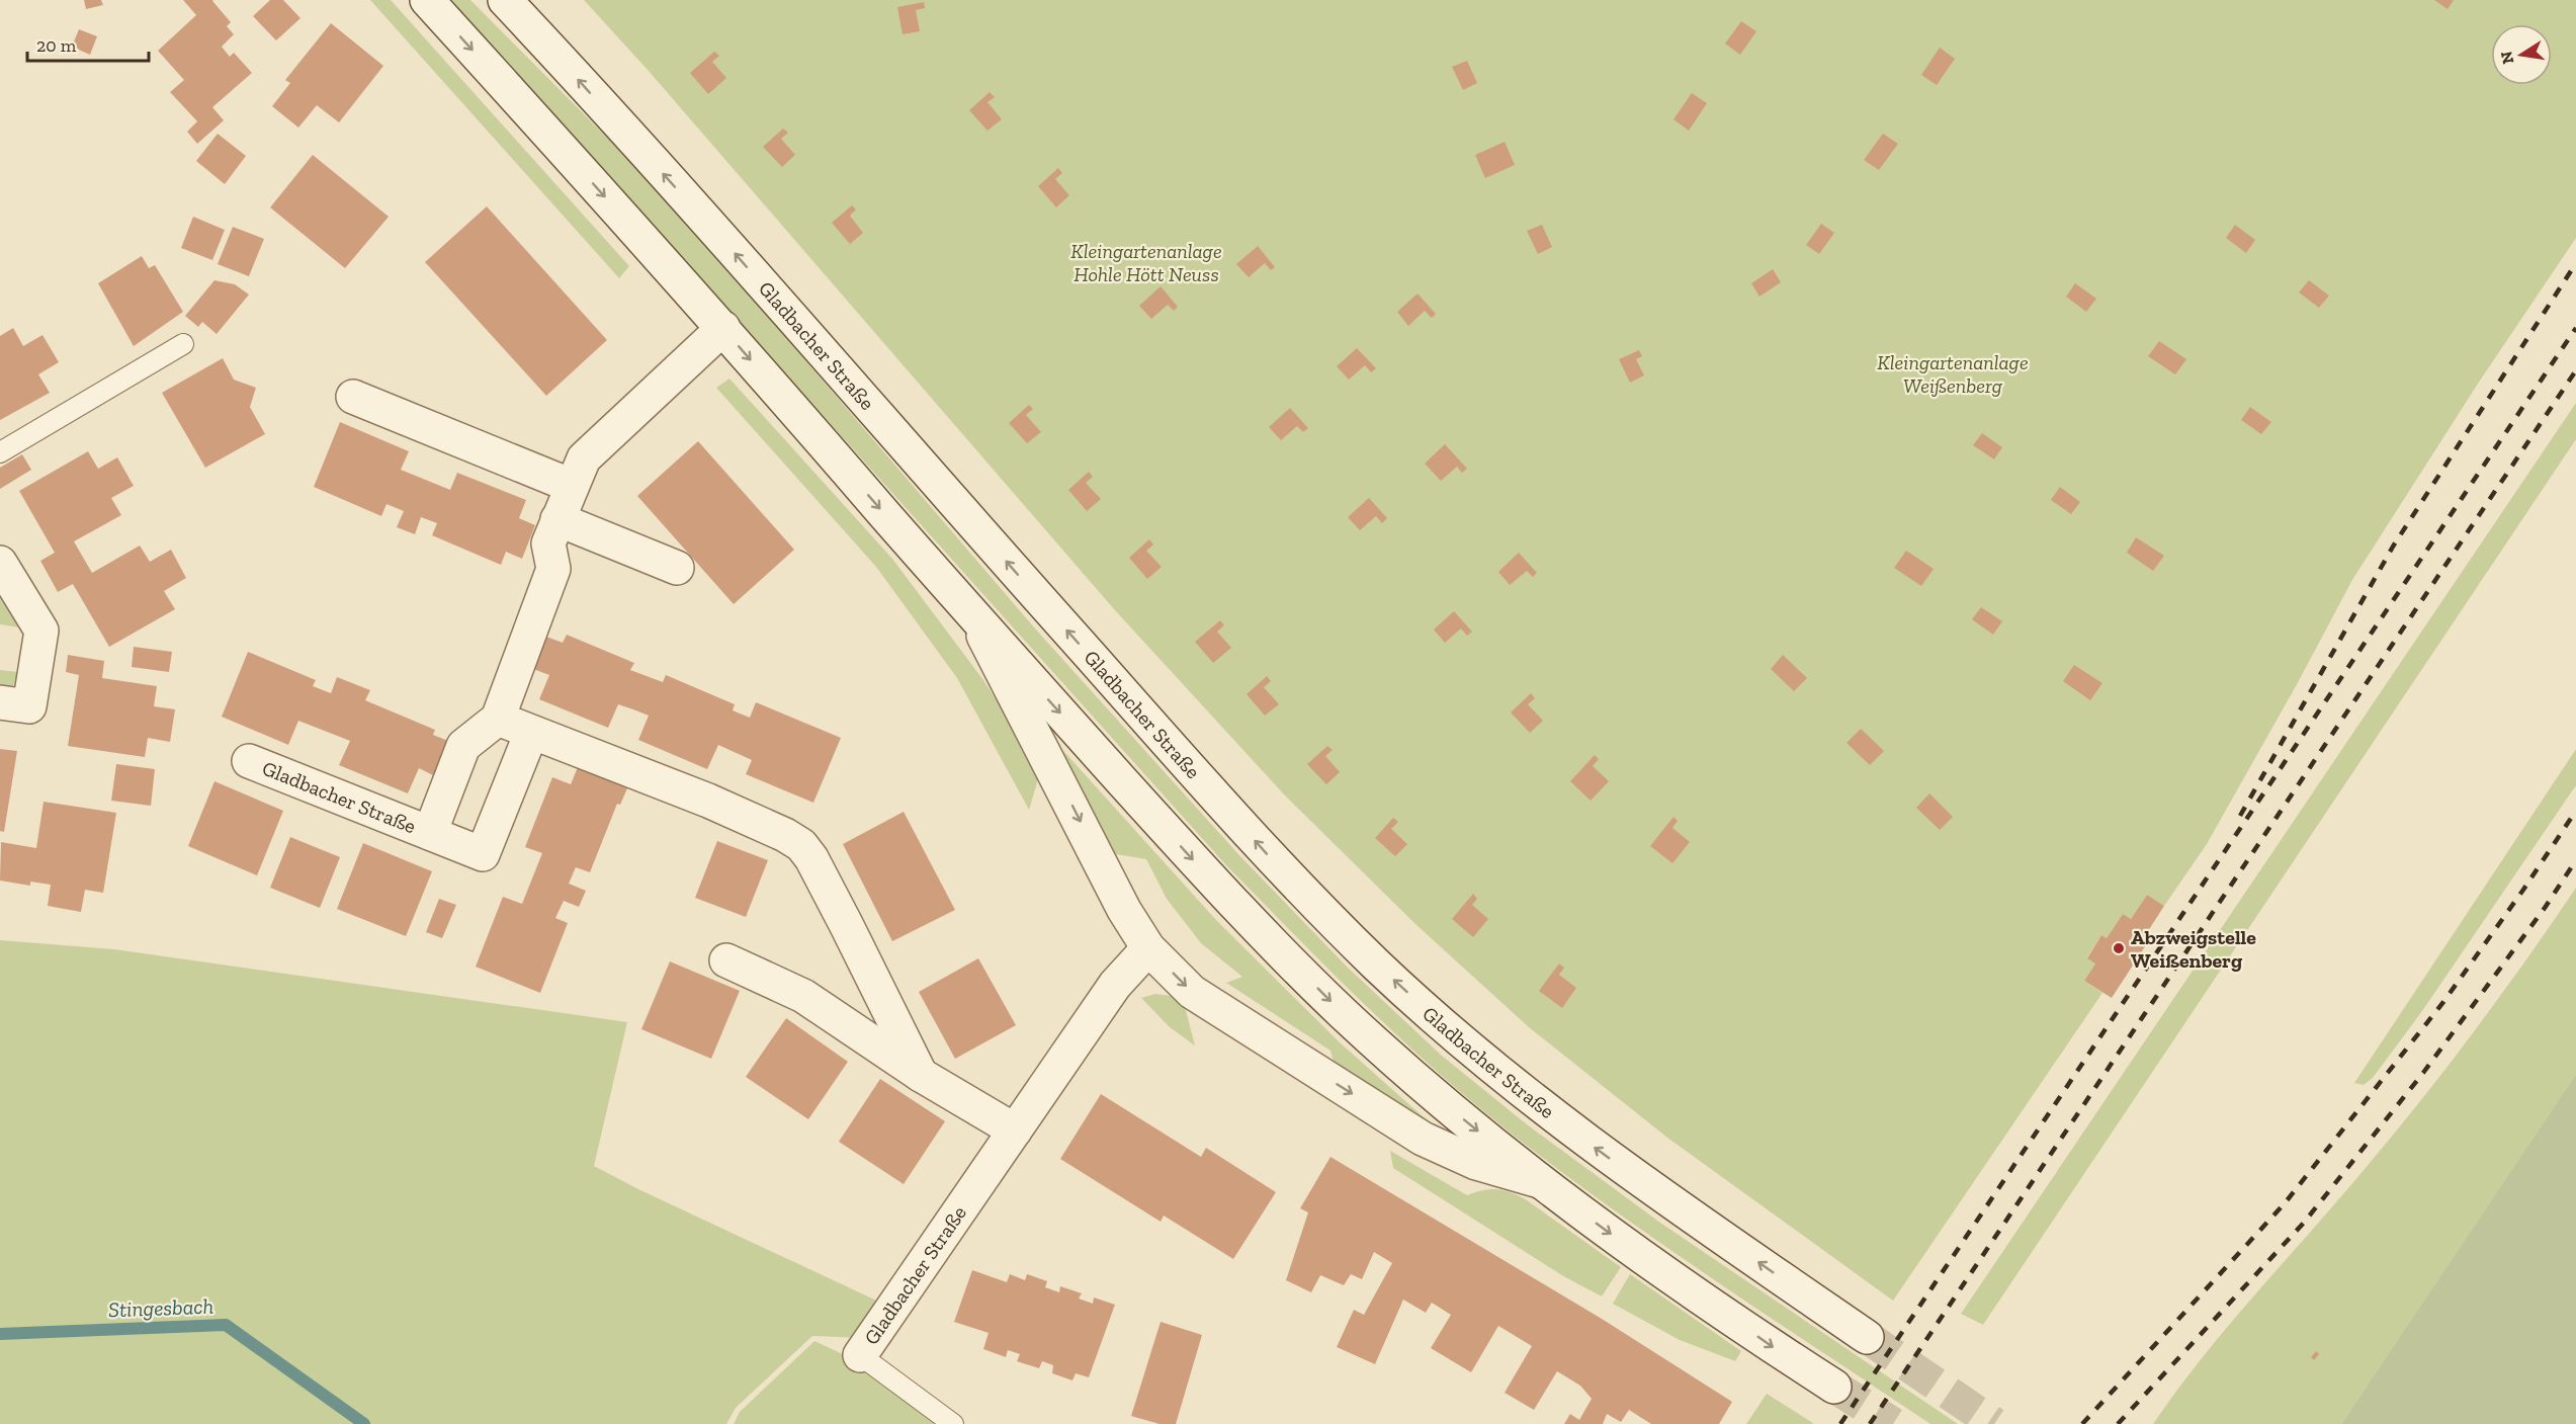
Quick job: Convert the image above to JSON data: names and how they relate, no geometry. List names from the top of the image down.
{
  "streets": {
    "main road": ["Gladbacher Straße"]
  },
  "water": ["Stingesbach"],
  "parks": ["Kleingartenanlage Hohle Hött Neuss", "Kleingartenanlage Weißenberg"],
  "places": ["Abzweigstelle Weißenberg"],
  "scale_bar": "20 m",
  "north": "left"
}
